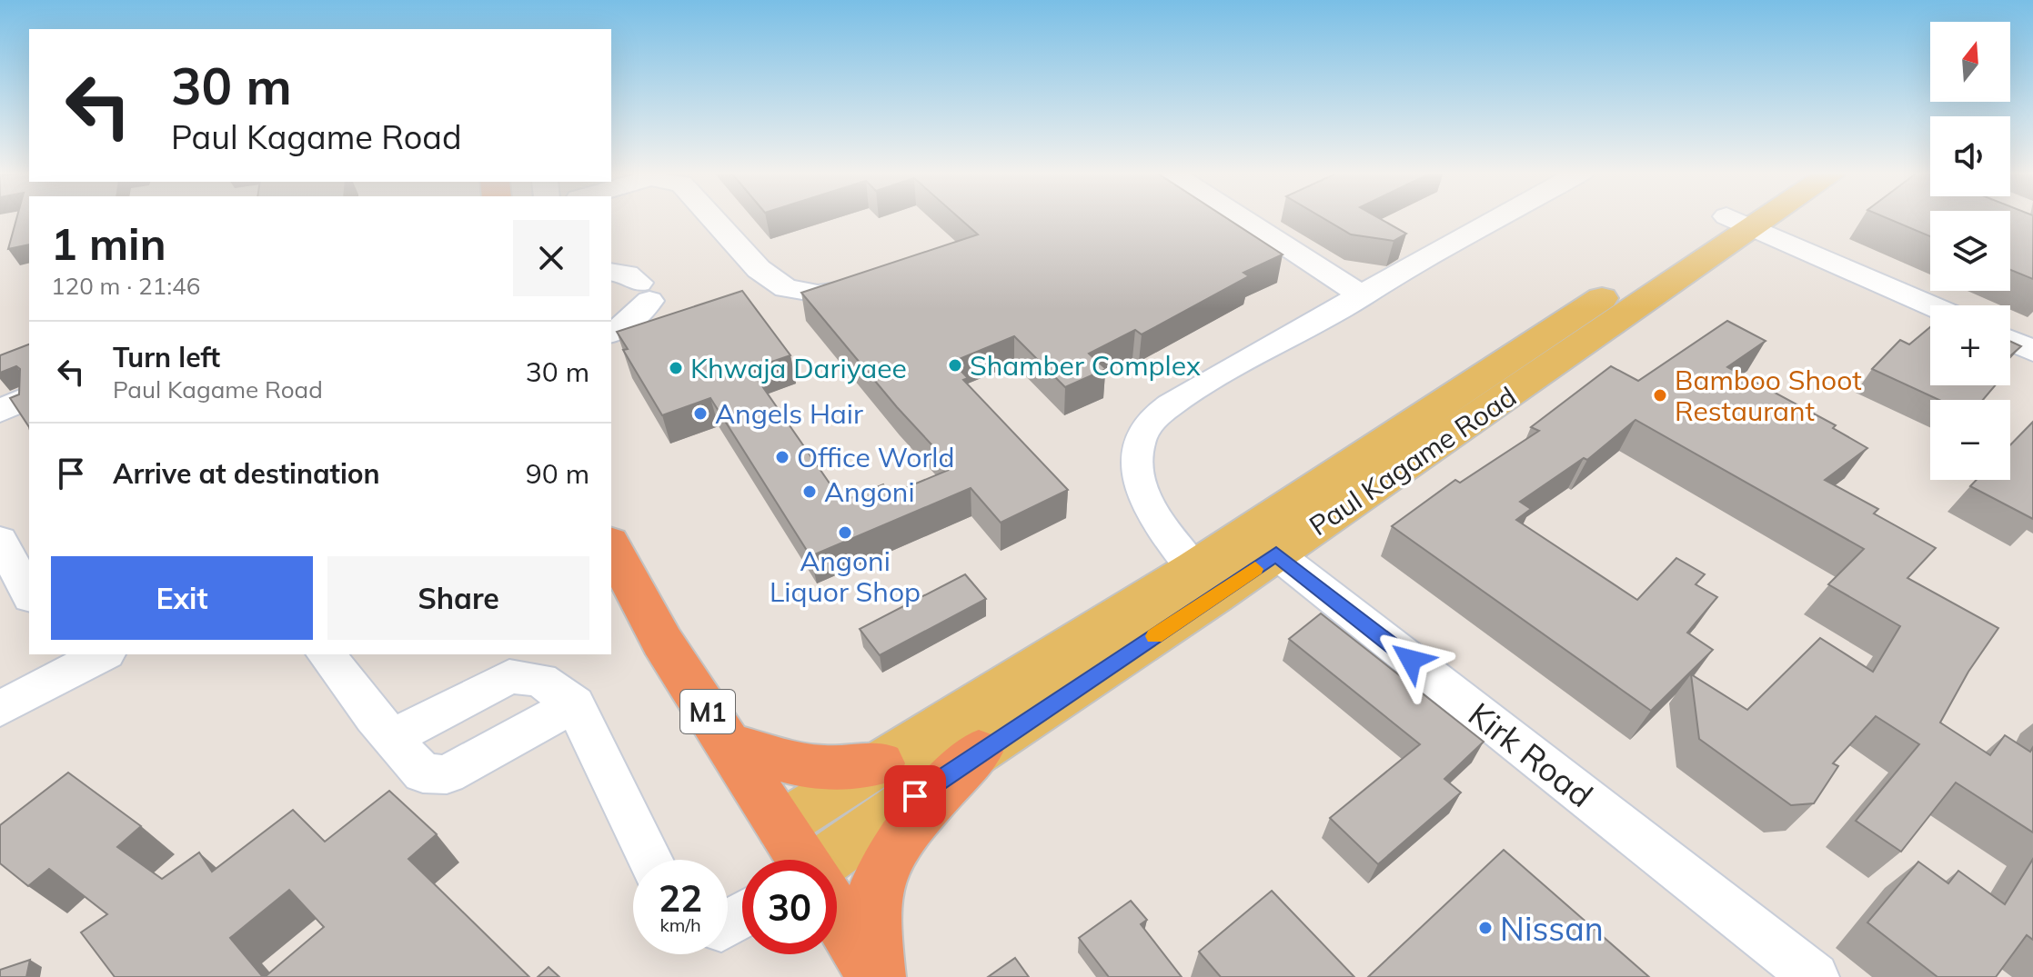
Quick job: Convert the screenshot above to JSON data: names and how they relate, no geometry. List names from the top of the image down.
{
  "streets": {
    "highway": ["M1"],
    "main road": ["Paul Kagame Road"],
    "street": ["Kirk Road"]
  },
  "crossings": [
    ["Paul Kagame Road", "Kirk Road"]
  ],
  "places": [
    "Shamber Complex",
    "Khwaja Dariyaee",
    "Bamboo Shoot Restaurant",
    "Angels Hair",
    "Office World",
    "Angoni",
    "Angoni Liquor Shop",
    "Nissan"
  ],
  "north": "top",
  "page": {
    "map_buttons": ["+", "−"],
    "turn": ["30 m", "Paul Kagame Road"],
    "heading": ["1 min", "120 m · 21:46"],
    "list": [
      {
        "name": "Turn left",
        "note": "Paul Kagame Road",
        "value": "30 m"
      },
      {
        "name": "Arrive at destination",
        "value": "90 m"
      }
    ],
    "buttons": ["Exit", "Share"],
    "speed": "22 km/h",
    "limit": "30"
  }
}
